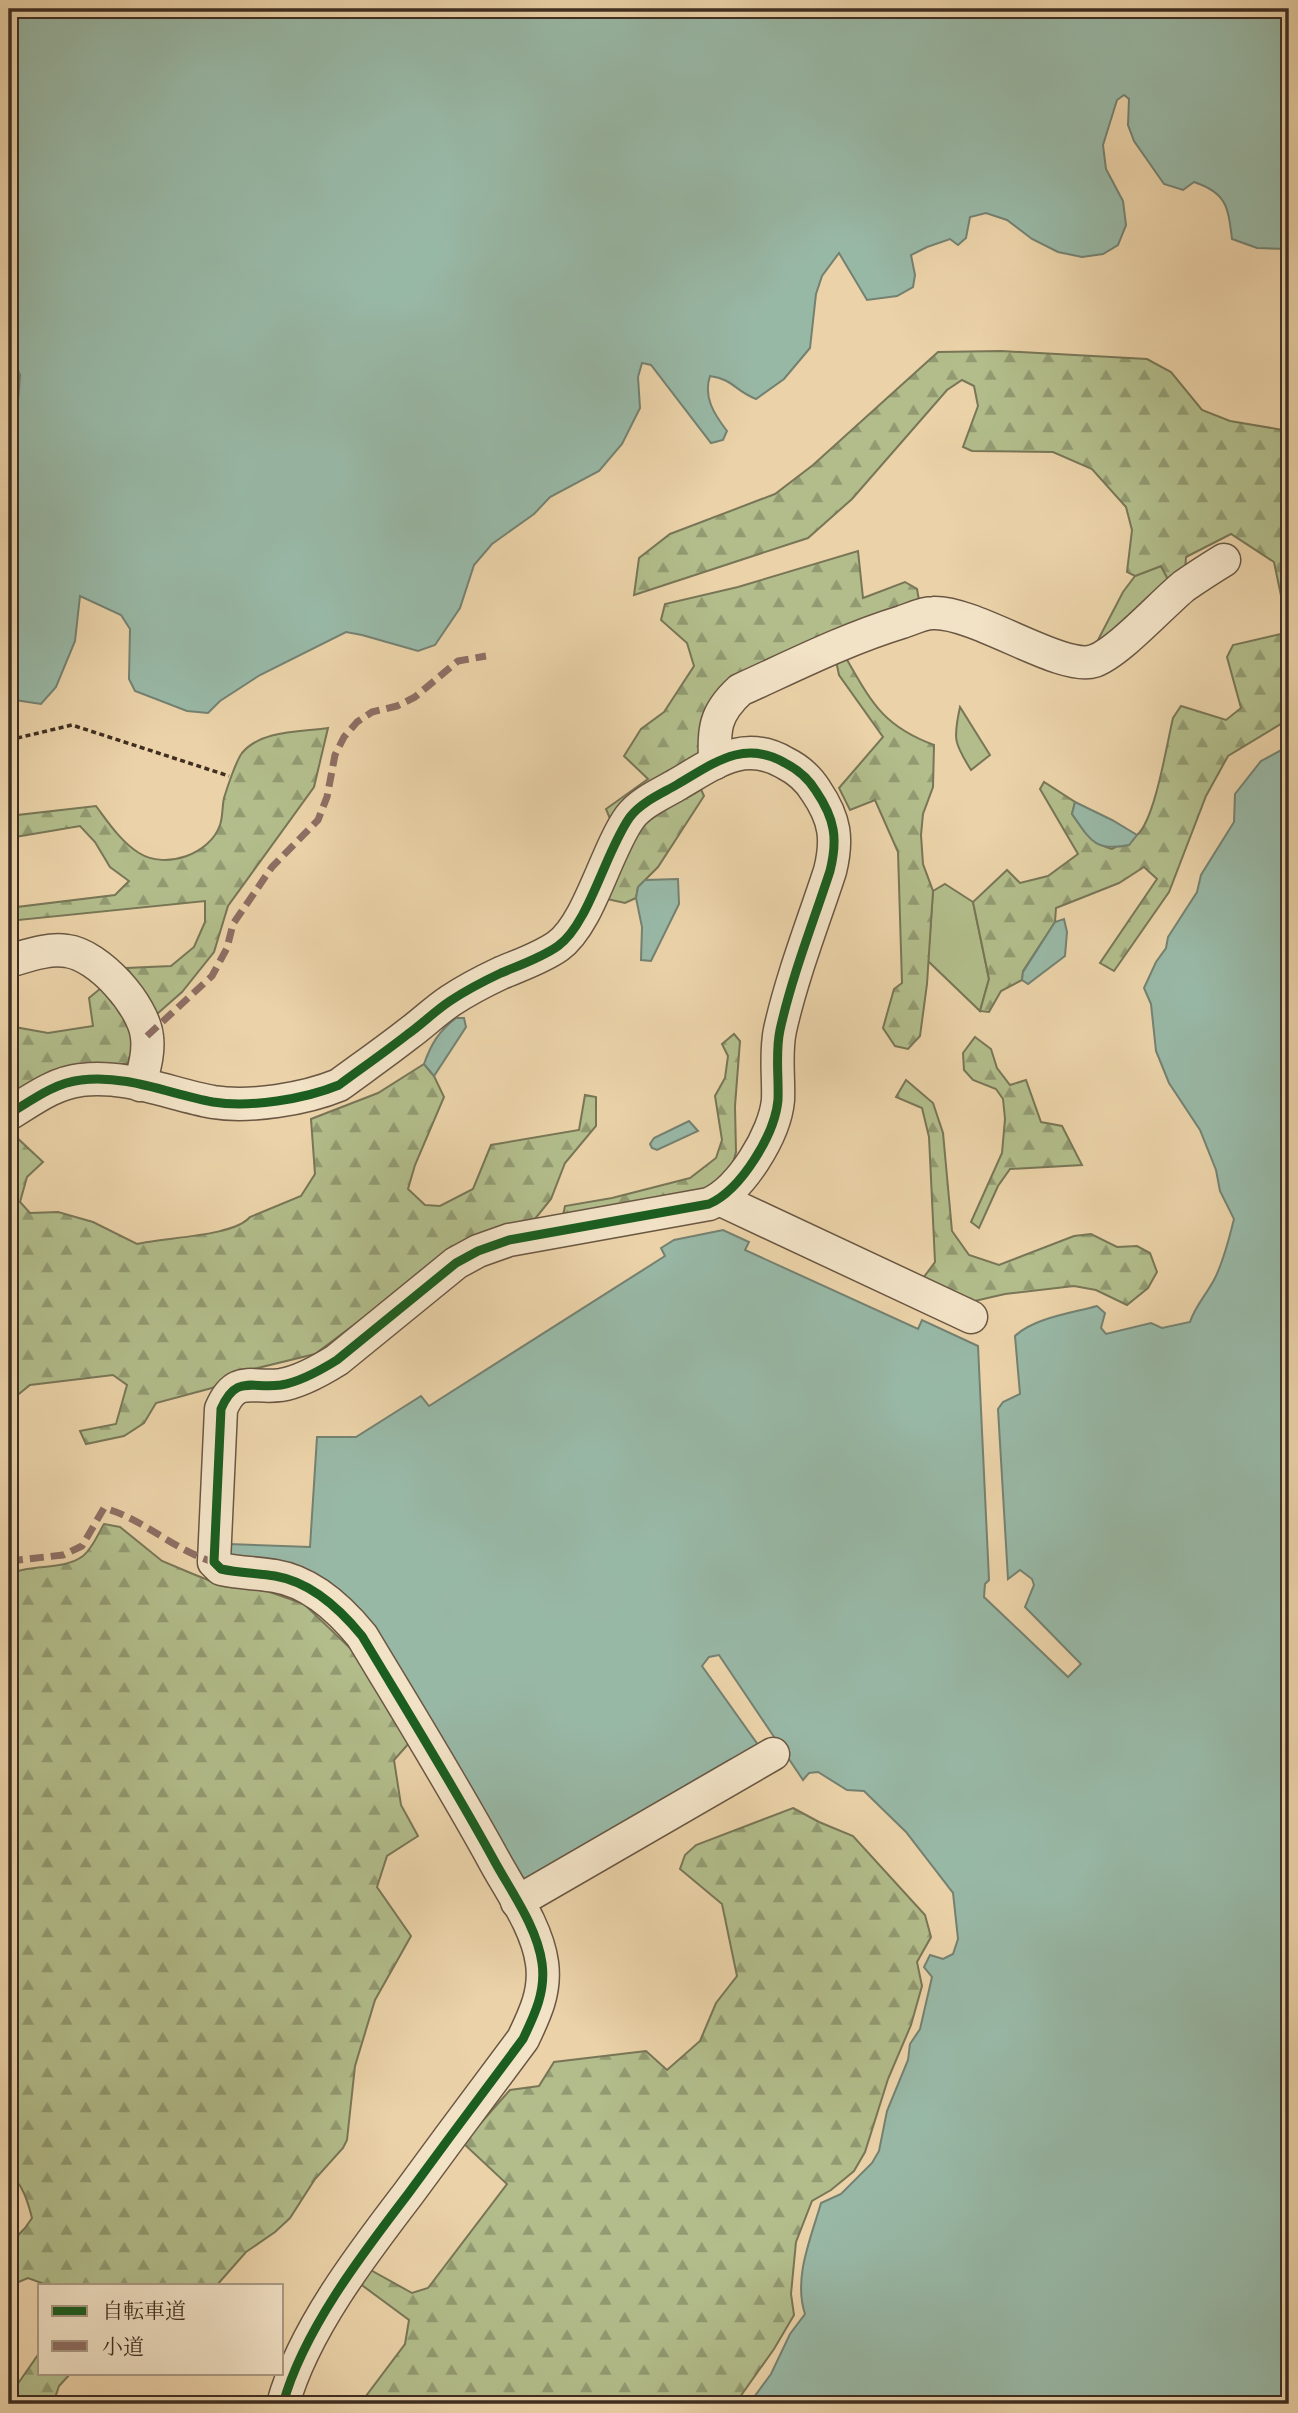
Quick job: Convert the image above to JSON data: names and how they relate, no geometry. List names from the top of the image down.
{
  "legend": ["自転車道", "小道"]
}
